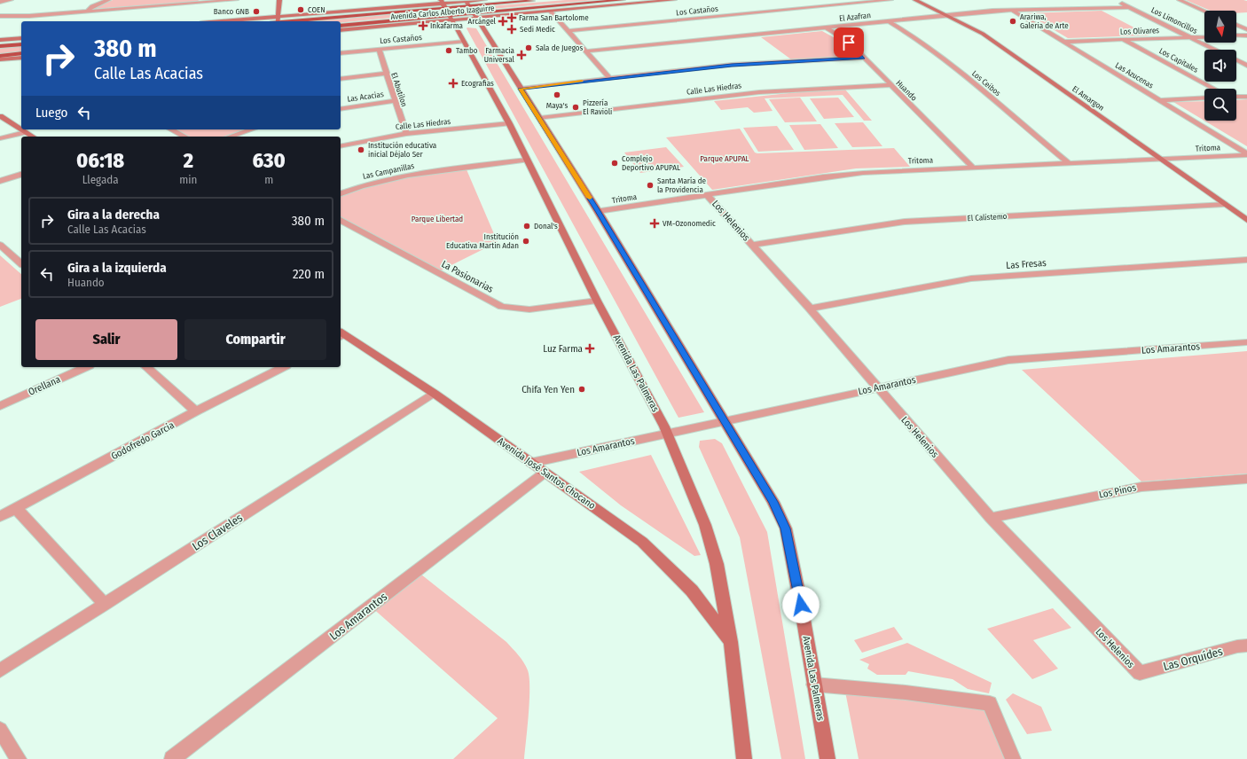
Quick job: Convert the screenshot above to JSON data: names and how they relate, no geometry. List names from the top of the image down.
{
  "streets": {
    "main road": [
      "Avenida Carlos Alberto Izaguirre",
      "El Amargon",
      "Avenida Las Palmeras",
      "Avenida José Santos Chocano"
    ],
    "street": [
      "Los Castaños",
      "El Azafran",
      "Los Limoncillos",
      "Los Olivares",
      "Los Capitales",
      "Las Azucenas",
      "Los Ceibos",
      "Calle Las Hiedras",
      "El Abutilon",
      "Huando",
      "Las Acacias",
      "Tritoma",
      "Las Campanillas",
      "El Calistemo",
      "Los Helenios",
      "Las Fresas",
      "La Pasionarias",
      "Los Amarantos",
      "Orellana",
      "Godofredo Garcia",
      "Los Pinos",
      "Los Claveles",
      "Las Orquídes"
    ]
  },
  "crossings": [
    ["Los Castaños", "El Abutilon"],
    ["Los Castaños", "Avenida Las Palmeras"],
    ["Avenida Carlos Alberto Izaguirre", "Avenida Las Palmeras"],
    ["El Azafran", "Los Limoncillos"],
    ["El Azafran", "Las Azucenas"],
    ["El Azafran", "Los Ceibos"],
    ["El Azafran", "Huando"],
    ["El Azafran", "El Amargon"],
    ["Los Limoncillos", "Los Olivares"],
    ["Los Olivares", "Los Capitales"],
    ["Los Olivares", "Las Azucenas"],
    ["Las Azucenas", "Tritoma"],
    ["Los Ceibos", "Tritoma"],
    ["Calle Las Hiedras", "El Abutilon"],
    ["Calle Las Hiedras", "Huando"],
    ["Calle Las Hiedras", "Avenida Las Palmeras"],
    ["El Abutilon", "Las Acacias"],
    ["Huando", "Tritoma"],
    ["El Amargon", "Tritoma"],
    ["El Amargon", "El Calistemo"],
    ["Tritoma", "Los Helenios"],
    ["Tritoma", "Avenida Las Palmeras"],
    ["Las Campanillas", "Avenida Las Palmeras"],
    ["El Calistemo", "Los Helenios"],
    ["Los Helenios", "Las Fresas"],
    ["Los Helenios", "Los Amarantos"],
    ["Los Helenios", "Los Pinos"],
    ["Los Helenios", "Las Orquídes"],
    ["La Pasionarias", "Avenida Las Palmeras"],
    ["Los Amarantos", "Avenida Las Palmeras"],
    ["Los Amarantos", "Avenida José Santos Chocano"],
    ["Avenida Las Palmeras", "Avenida José Santos Chocano"],
    ["Avenida José Santos Chocano", "Los Claveles"]
  ],
  "parks": ["Parque APUPAL", "Parque Libertad"],
  "places": {
    "other": [
      "COEN",
      "Banco GNB",
      "Arariwa, Galeria de Arte",
      "Sala de Juegos",
      "Tambo",
      "Maya's",
      "Pizzería El Ravioli",
      "Institución educativa inicial Déjalo Ser",
      "Complejo Deportivo APUPAL",
      "Santa María de la Providencia",
      "Donal's",
      "Institución Educativa Martin Adan",
      "Chifa Yen Yen"
    ],
    "health": [
      "Farma San Bartolome",
      "Arcángel",
      "Inkafarma",
      "Sedi Medic",
      "Farmacia Universal",
      "Ecografias",
      "VM-Ozonomedic",
      "Luz Farma"
    ]
  },
  "north": "bottom",
  "page": {
    "turn": ["380 m", "Calle Las Acacias"],
    "then": "Luego",
    "eta": [
      "06:18",
      "Llegada",
      "2",
      "min",
      "630",
      "m"
    ],
    "list": [
      {
        "name": "Gira a la derecha",
        "note": "Calle Las Acacias",
        "value": "380 m"
      },
      {
        "name": "Gira a la izquierda",
        "note": "Huando",
        "value": "220 m"
      }
    ],
    "buttons": ["Salir", "Compartir"]
  }
}
